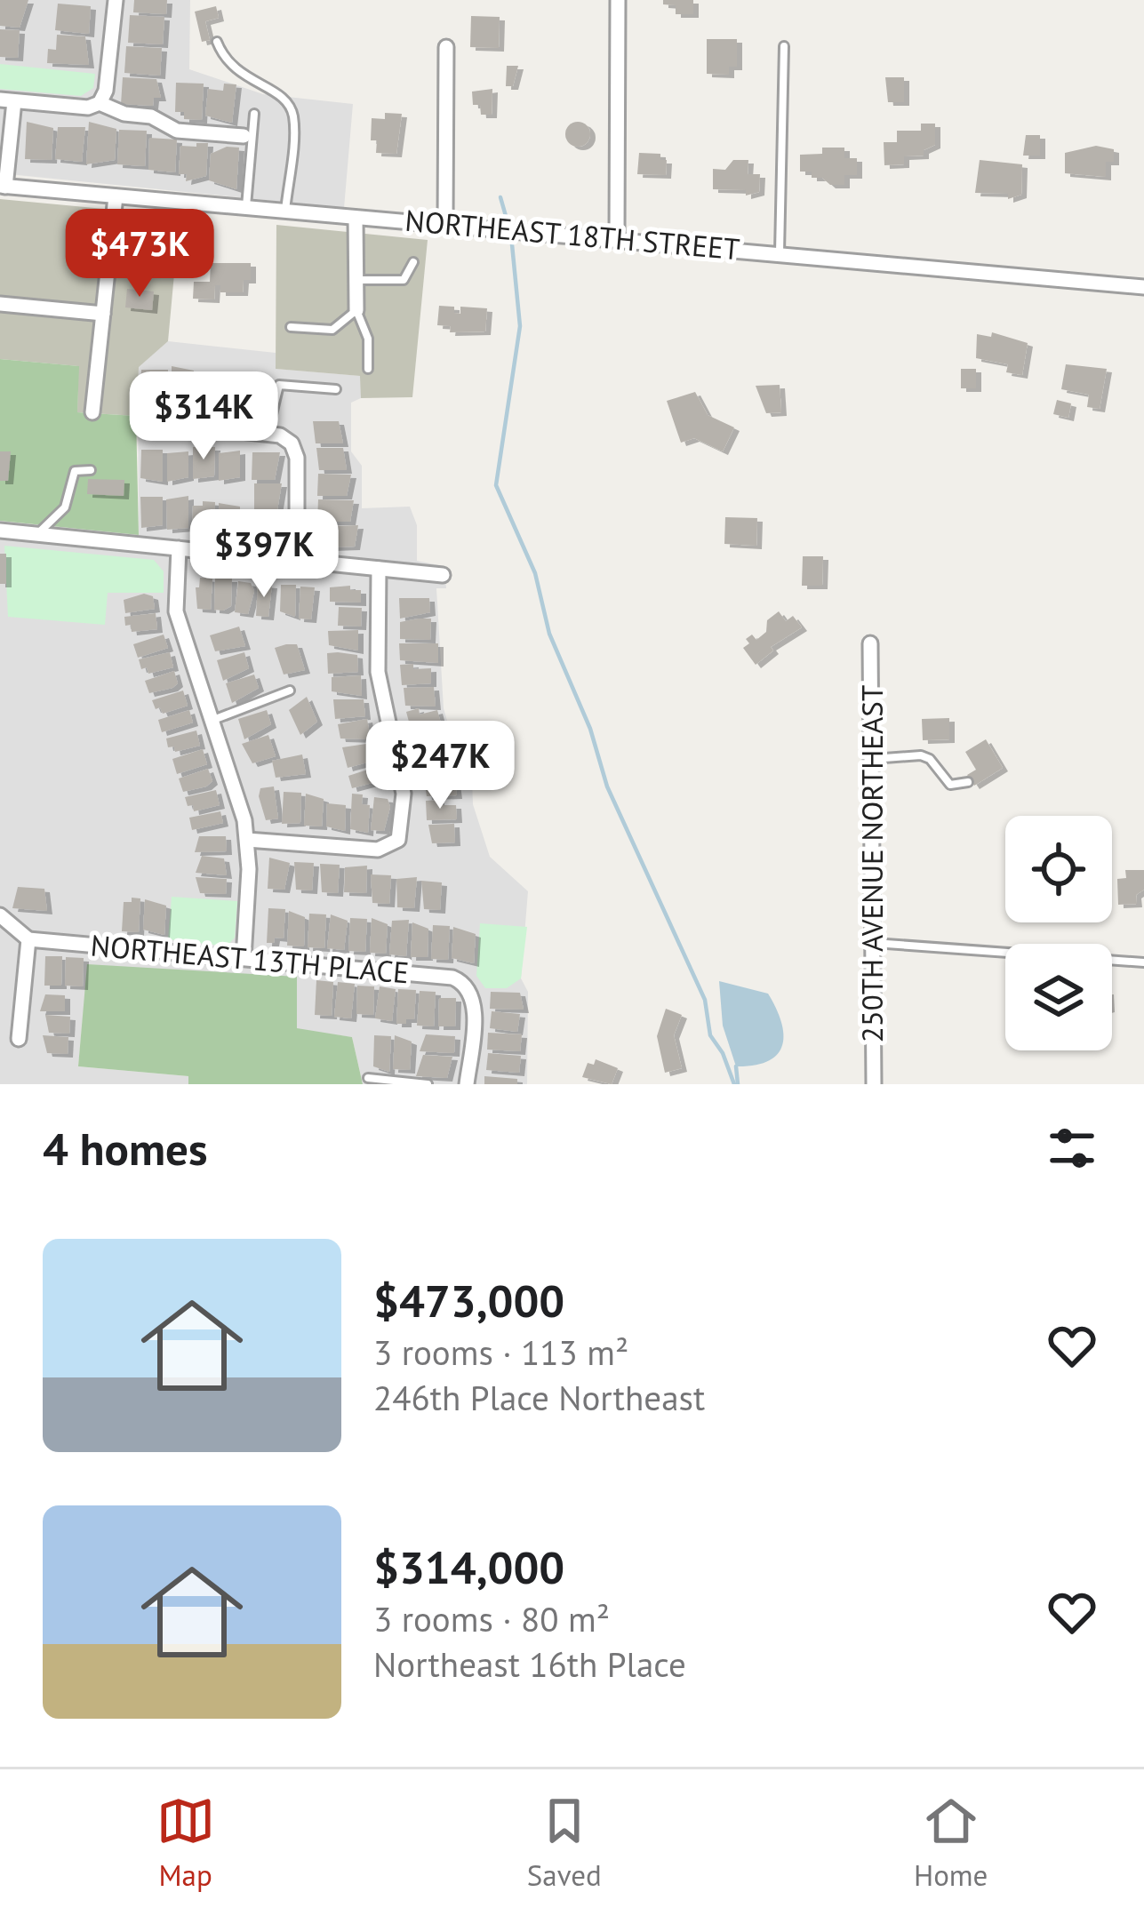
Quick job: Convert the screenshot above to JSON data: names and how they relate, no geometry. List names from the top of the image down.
{
  "streets": {
    "street": ["NORTHEAST 18TH STREET", "250TH AVENUE NORTHEAST", "NORTHEAST 13TH PLACE"]
  },
  "page": {
    "price": [
      "$473K",
      "$314K",
      "$397K",
      "$247K"
    ],
    "heading": "4 homes",
    "list": [
      {
        "name": "$473,000",
        "note": "3 rooms · 113 m² · 246th Place Northeast"
      },
      {
        "name": "$314,000",
        "note": "3 rooms · 80 m² · Northeast 16th Place"
      }
    ],
    "tabs": ["Map", "Saved", "Home"]
  }
}
